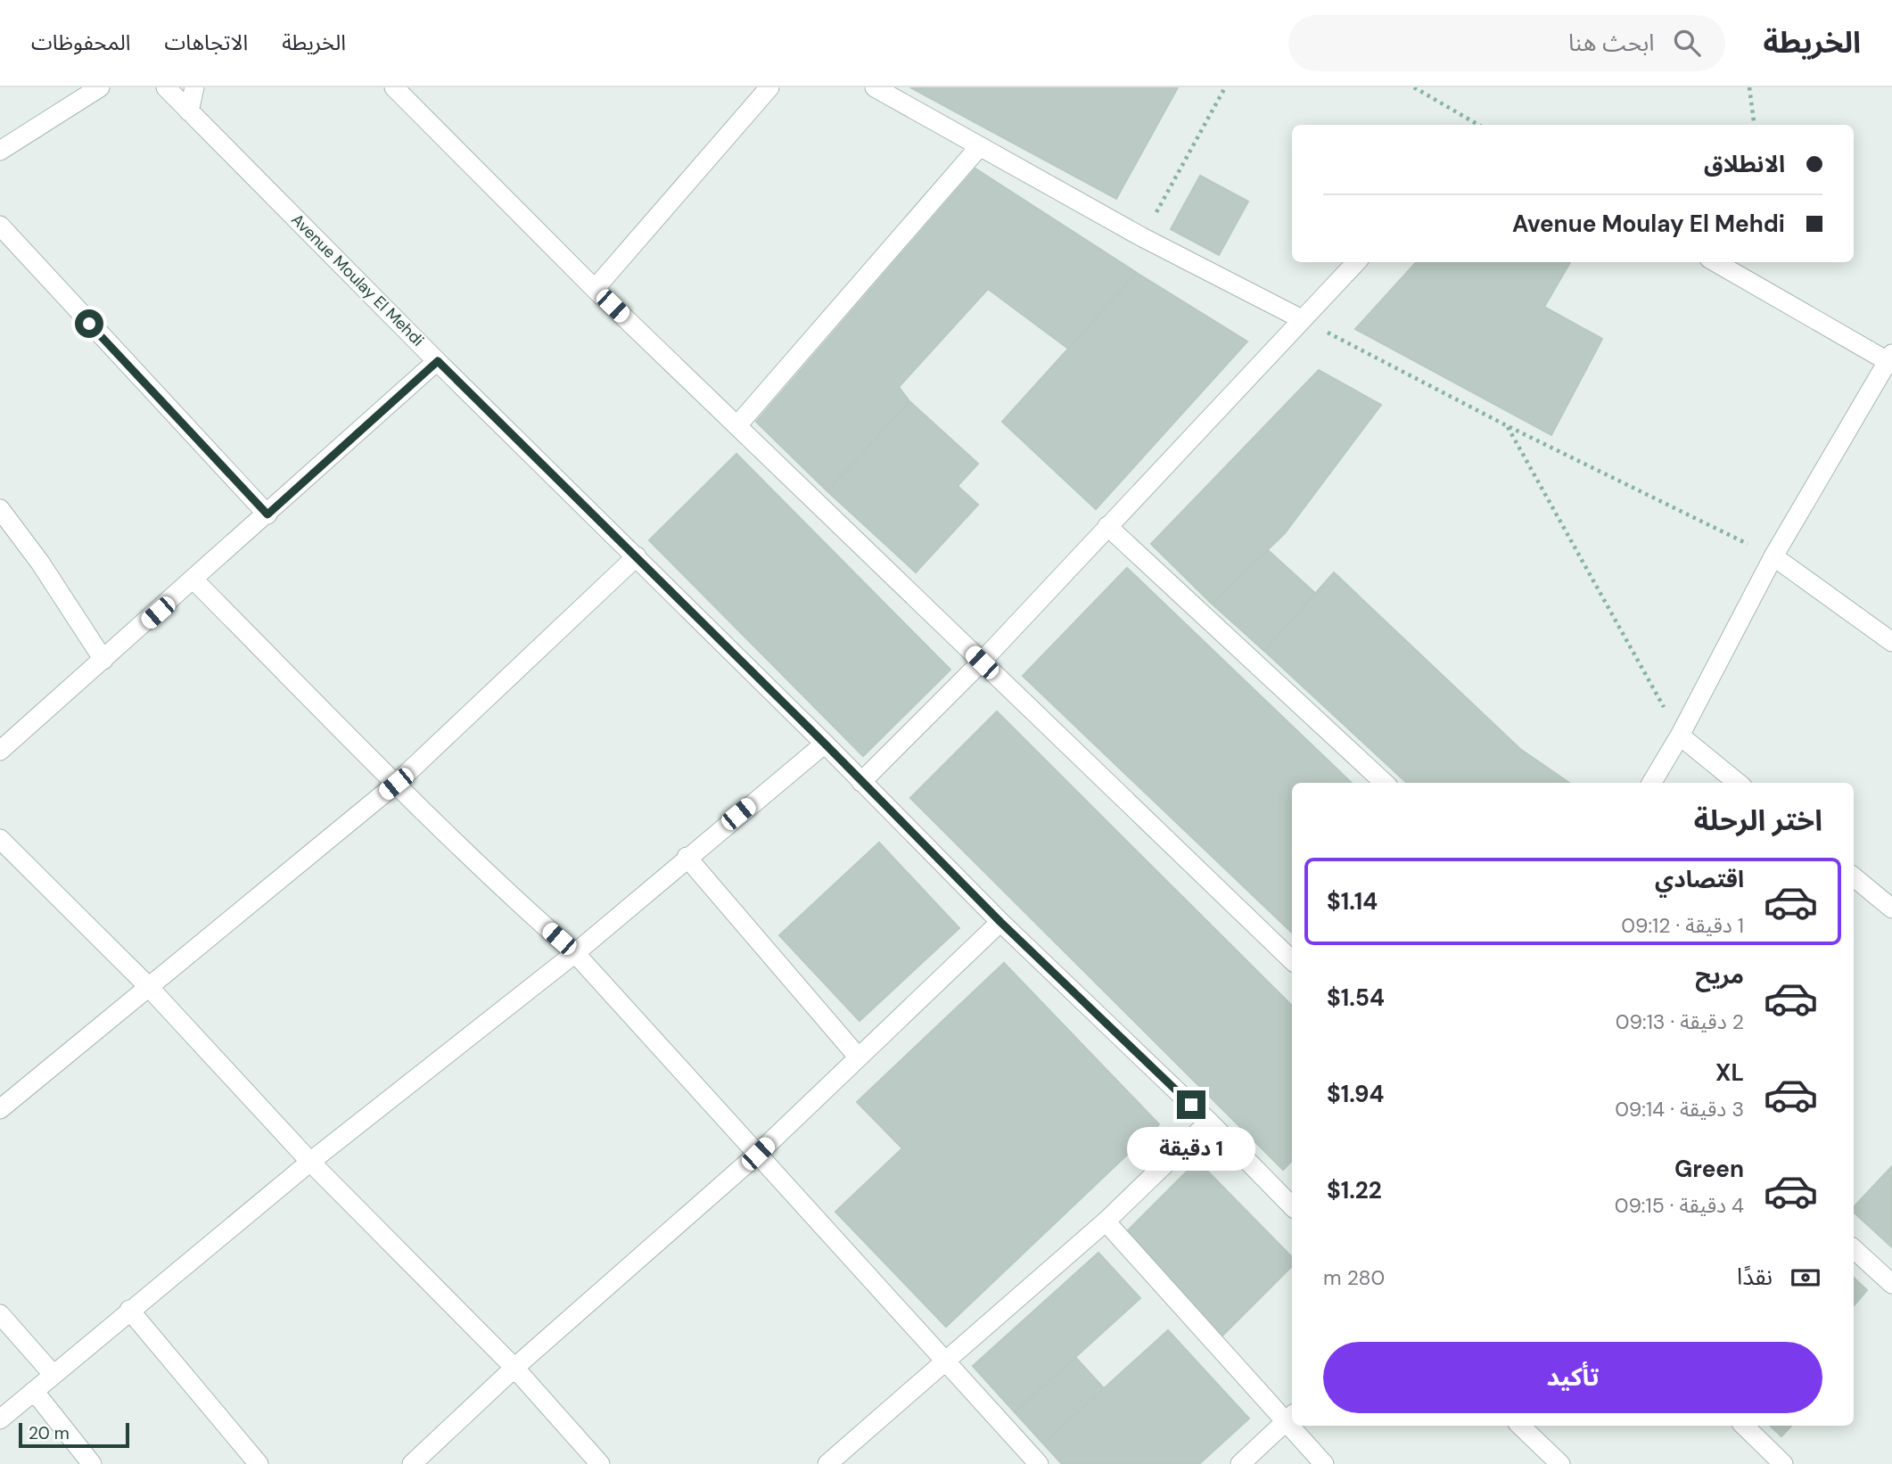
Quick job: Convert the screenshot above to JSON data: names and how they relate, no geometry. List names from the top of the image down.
{
  "streets": {
    "street": ["Avenue Moulay El Mehdi"]
  },
  "scale_bar": "20 m",
  "page": {
    "header": "الخريطة",
    "search": "ابحث هنا",
    "nav": ["الخريطة", "الاتجاهات", "المحفوظات"],
    "banner": ["الانطلاق", "Avenue Moulay El Mehdi"],
    "heading": "اختر الرحلة",
    "list": [
      {
        "name": "اقتصادي",
        "note": "1 دقيقة · 09:12",
        "value": "$1.14"
      },
      {
        "name": "مريح",
        "note": "2 دقيقة · 09:13",
        "value": "$1.54"
      },
      {
        "name": "XL",
        "note": "3 دقيقة · 09:14",
        "value": "$1.94"
      },
      {
        "name": "Green",
        "note": "4 دقيقة · 09:15",
        "value": "$1.22"
      }
    ],
    "bubble": "1 دقيقة",
    "pay": ["نقدًا", "280 m"],
    "buttons": "تأكيد",
    "scale": "20 m"
  }
}
